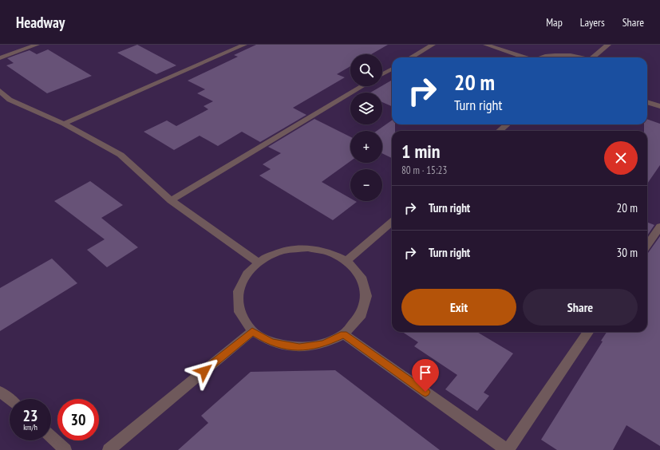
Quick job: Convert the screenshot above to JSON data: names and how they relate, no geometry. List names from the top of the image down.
{
  "page": {
    "header": "Headway",
    "nav": ["Map", "Layers", "Share"],
    "map_buttons": ["+", "−"],
    "turn": ["20 m", "Turn right"],
    "heading": ["1 min", "80 m · 15:23"],
    "list": [
      {
        "name": "Turn right",
        "value": "20 m"
      },
      {
        "name": "Turn right",
        "value": "30 m"
      }
    ],
    "buttons": ["Exit", "Share"],
    "speed": "23 km/h",
    "limit": "30"
  }
}
